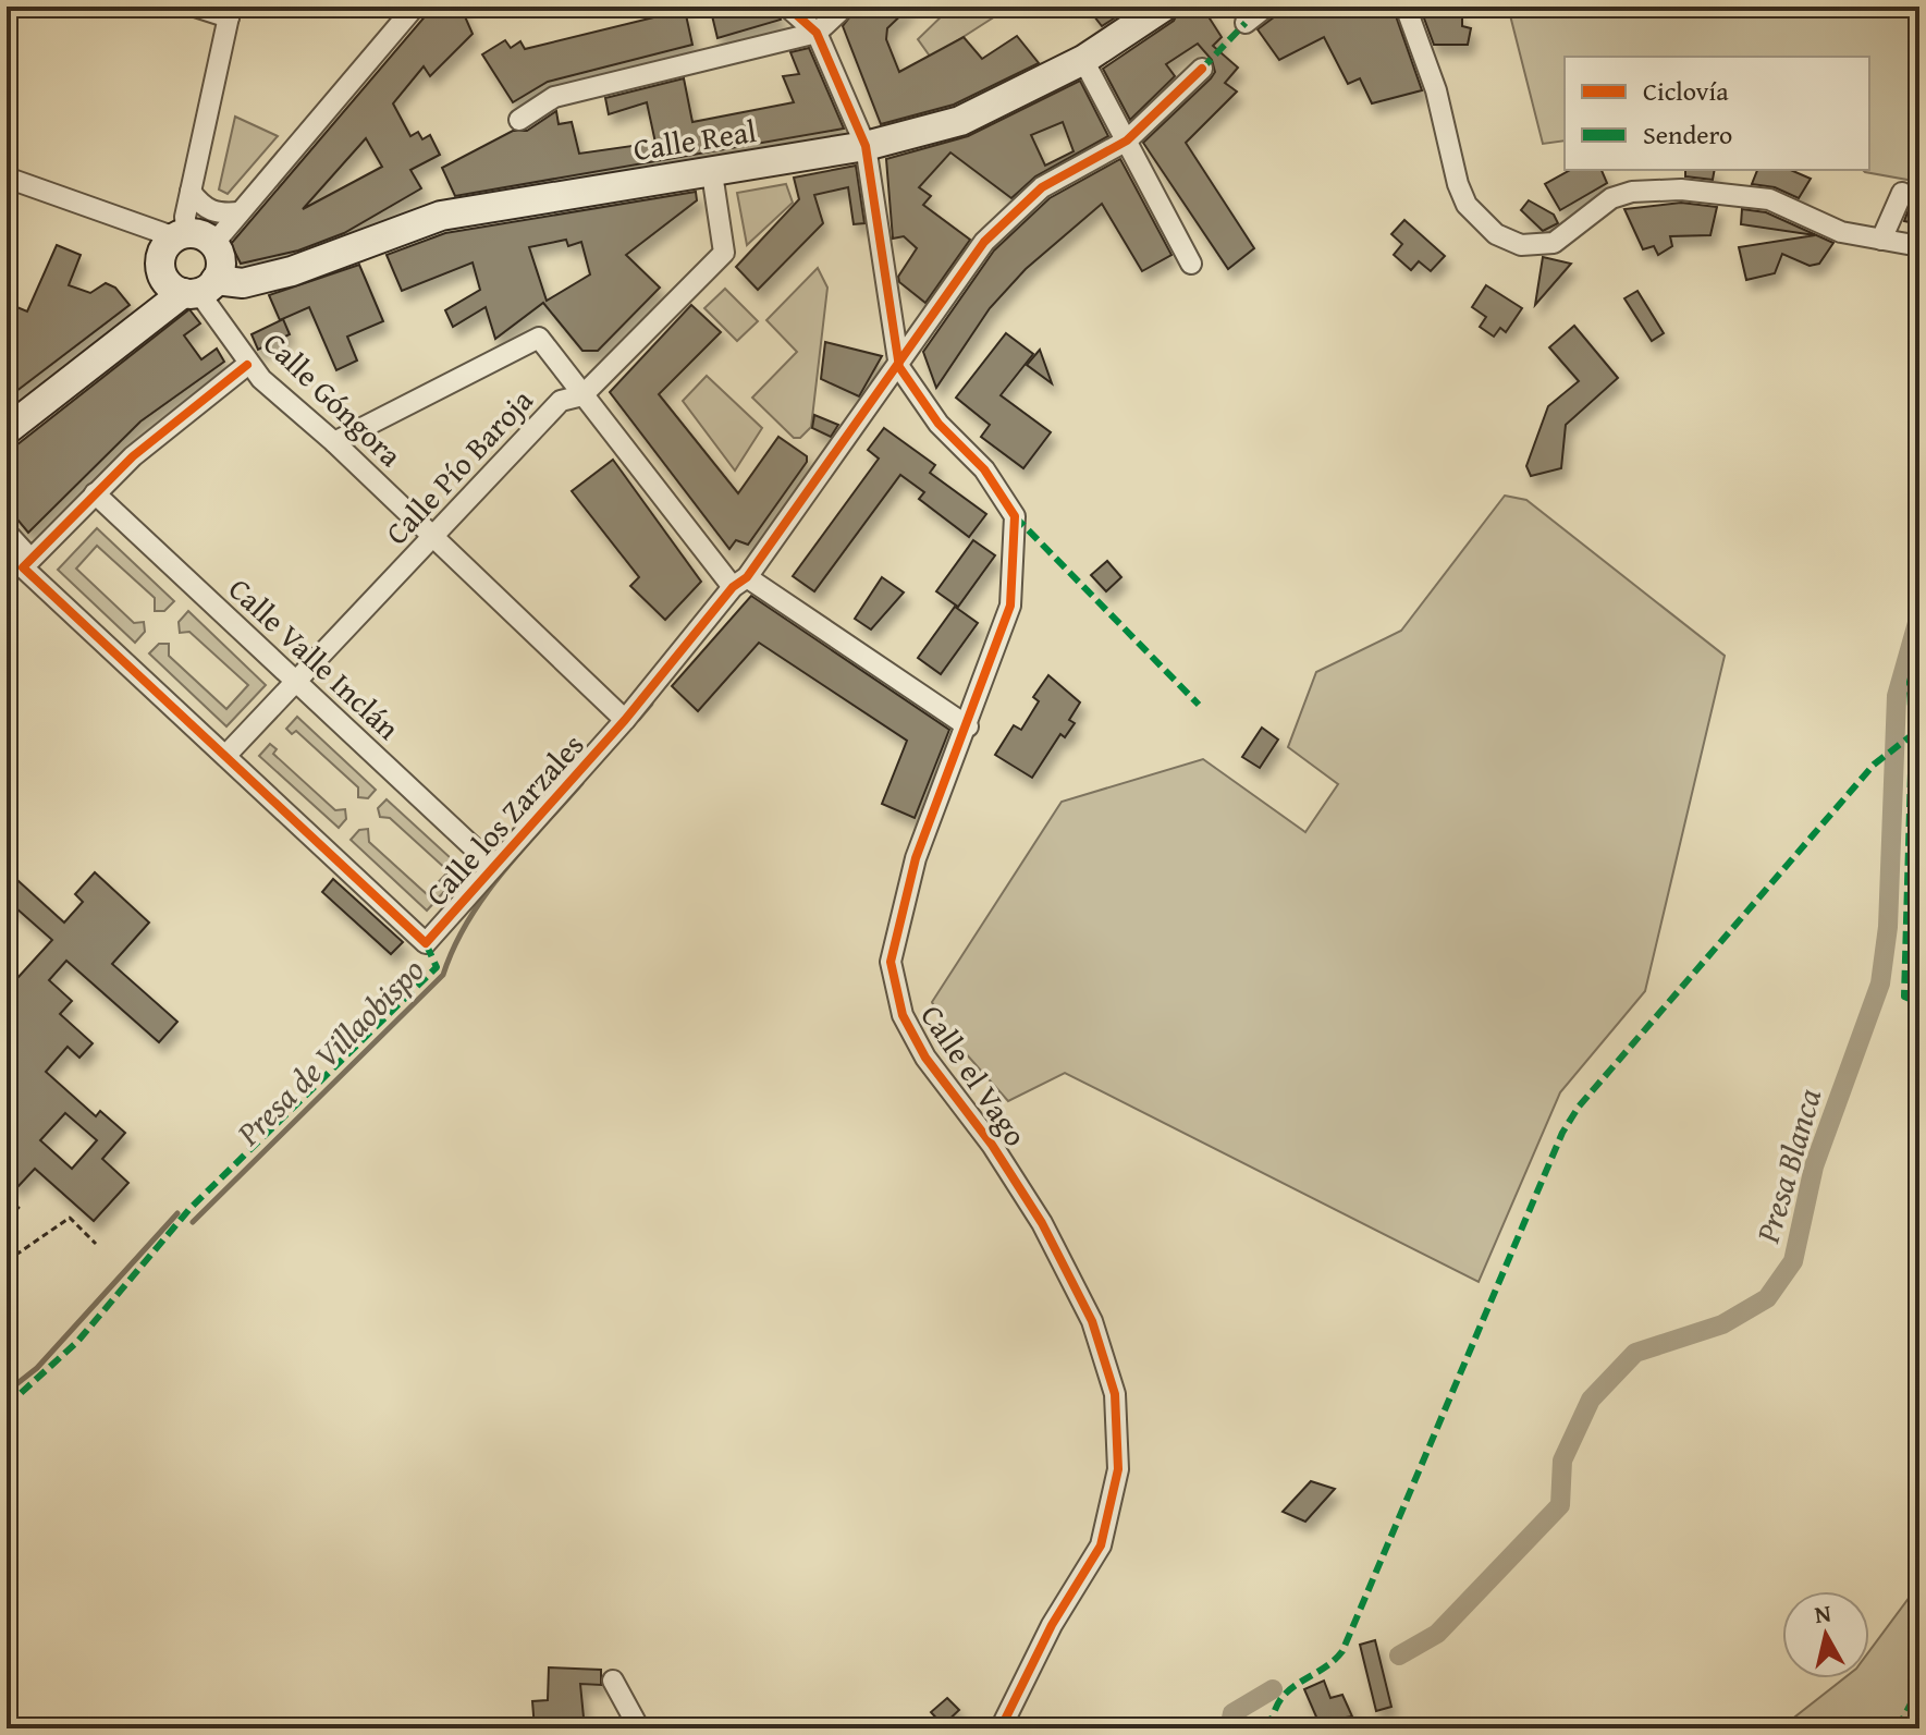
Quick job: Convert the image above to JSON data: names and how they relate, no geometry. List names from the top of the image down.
{
  "streets": {
    "street": [
      "Calle Real",
      "Calle Góngora",
      "Calle Pío Baroja",
      "Calle Valle Inclán",
      "Calle los Zarzales",
      "Calle el Vago"
    ]
  },
  "crossings": [
    ["Calle Real", "Calle Góngora"],
    ["Calle Real", "Calle Pío Baroja"],
    ["Calle Real", "Calle el Vago"],
    ["Calle Góngora", "Calle Pío Baroja"],
    ["Calle Góngora", "Calle los Zarzales"],
    ["Calle Pío Baroja", "Calle Valle Inclán"],
    ["Calle Pío Baroja", "Calle los Zarzales"],
    ["Calle Valle Inclán", "Calle los Zarzales"],
    ["Calle los Zarzales", "Calle el Vago"]
  ],
  "water": ["Presa de Villaobispo", "Presa Blanca"],
  "legend": ["Ciclovía", "Sendero"],
  "north": "top"
}
